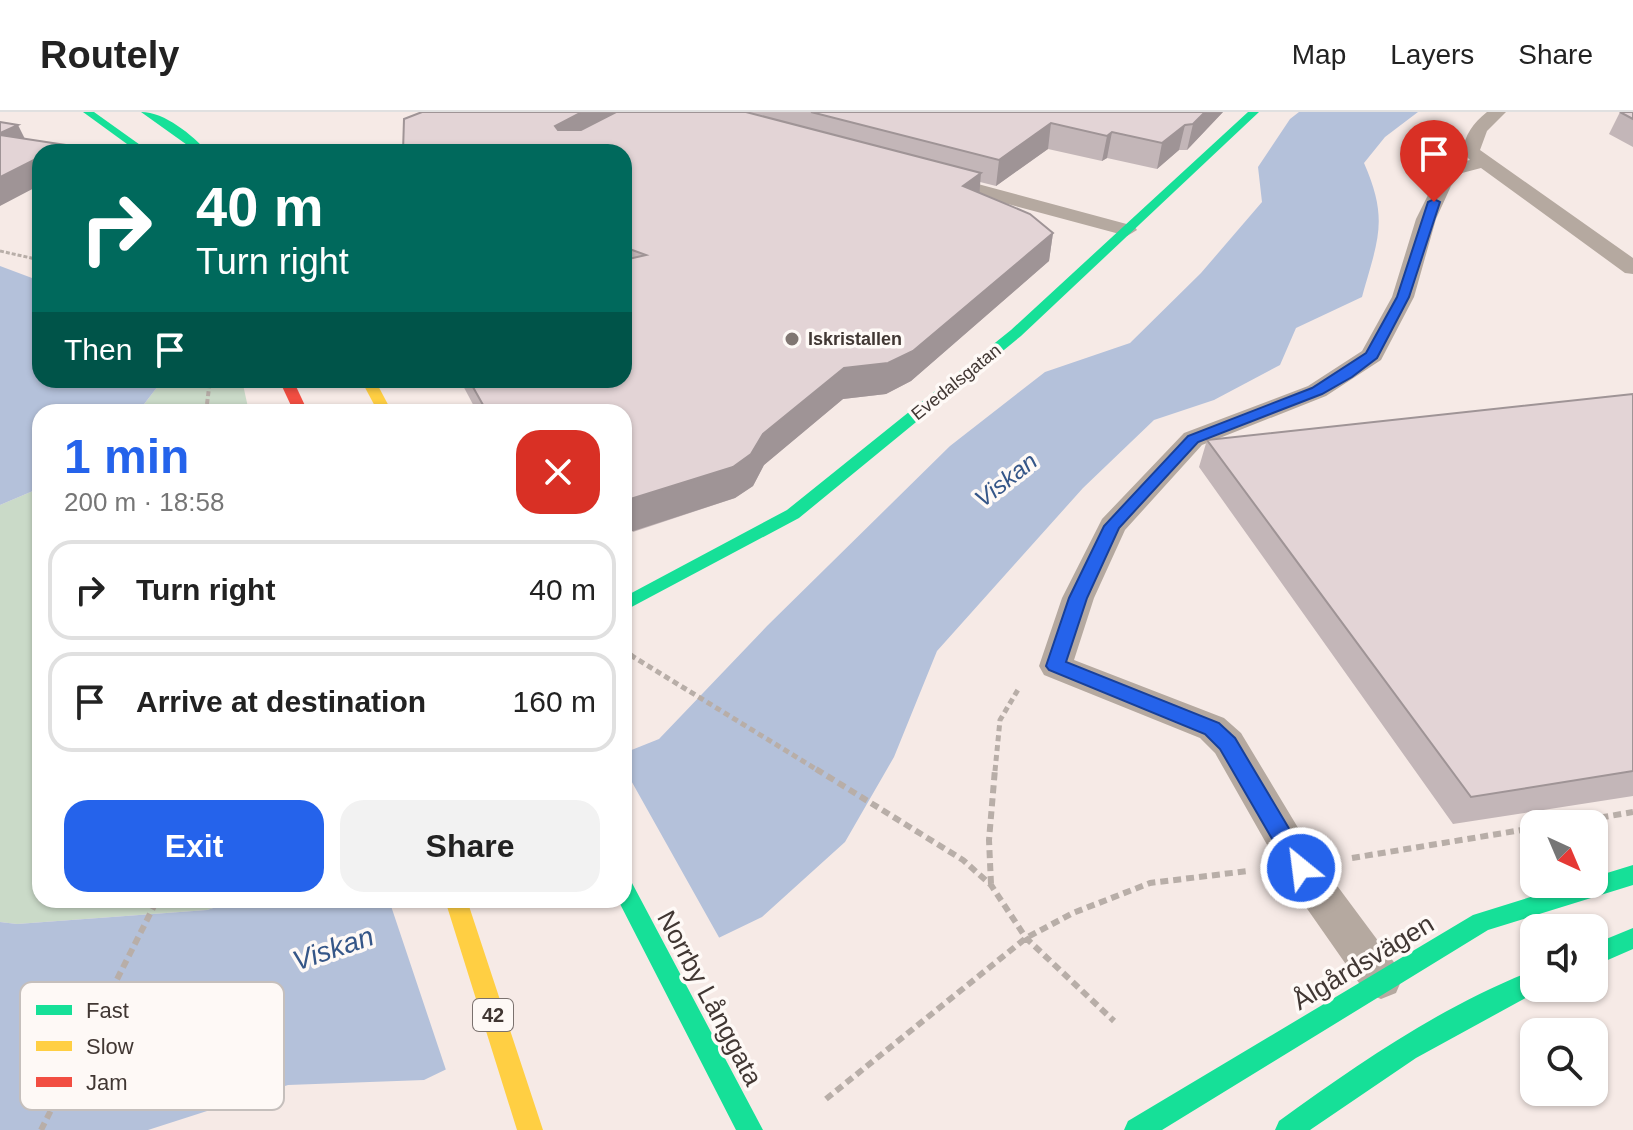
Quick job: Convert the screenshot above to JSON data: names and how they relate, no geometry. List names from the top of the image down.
{
  "streets": {
    "street": [
      "Evedalsgatan",
      "Ålgårdsvägen",
      "Norrby Långgata",
      "42"
    ]
  },
  "water": ["Viskan"],
  "places": ["Iskristallen"],
  "legend": ["Fast", "Slow", "Jam"],
  "north": "bottom right",
  "page": {
    "header": "Routely",
    "nav": ["Map", "Layers", "Share"],
    "turn": ["40 m", "Turn right"],
    "then": "Then",
    "heading": ["1 min", "200 m · 18:58"],
    "list": [
      {
        "name": "Turn right",
        "value": "40 m"
      },
      {
        "name": "Arrive at destination",
        "value": "160 m"
      }
    ],
    "buttons": ["Exit", "Share"]
  }
}
